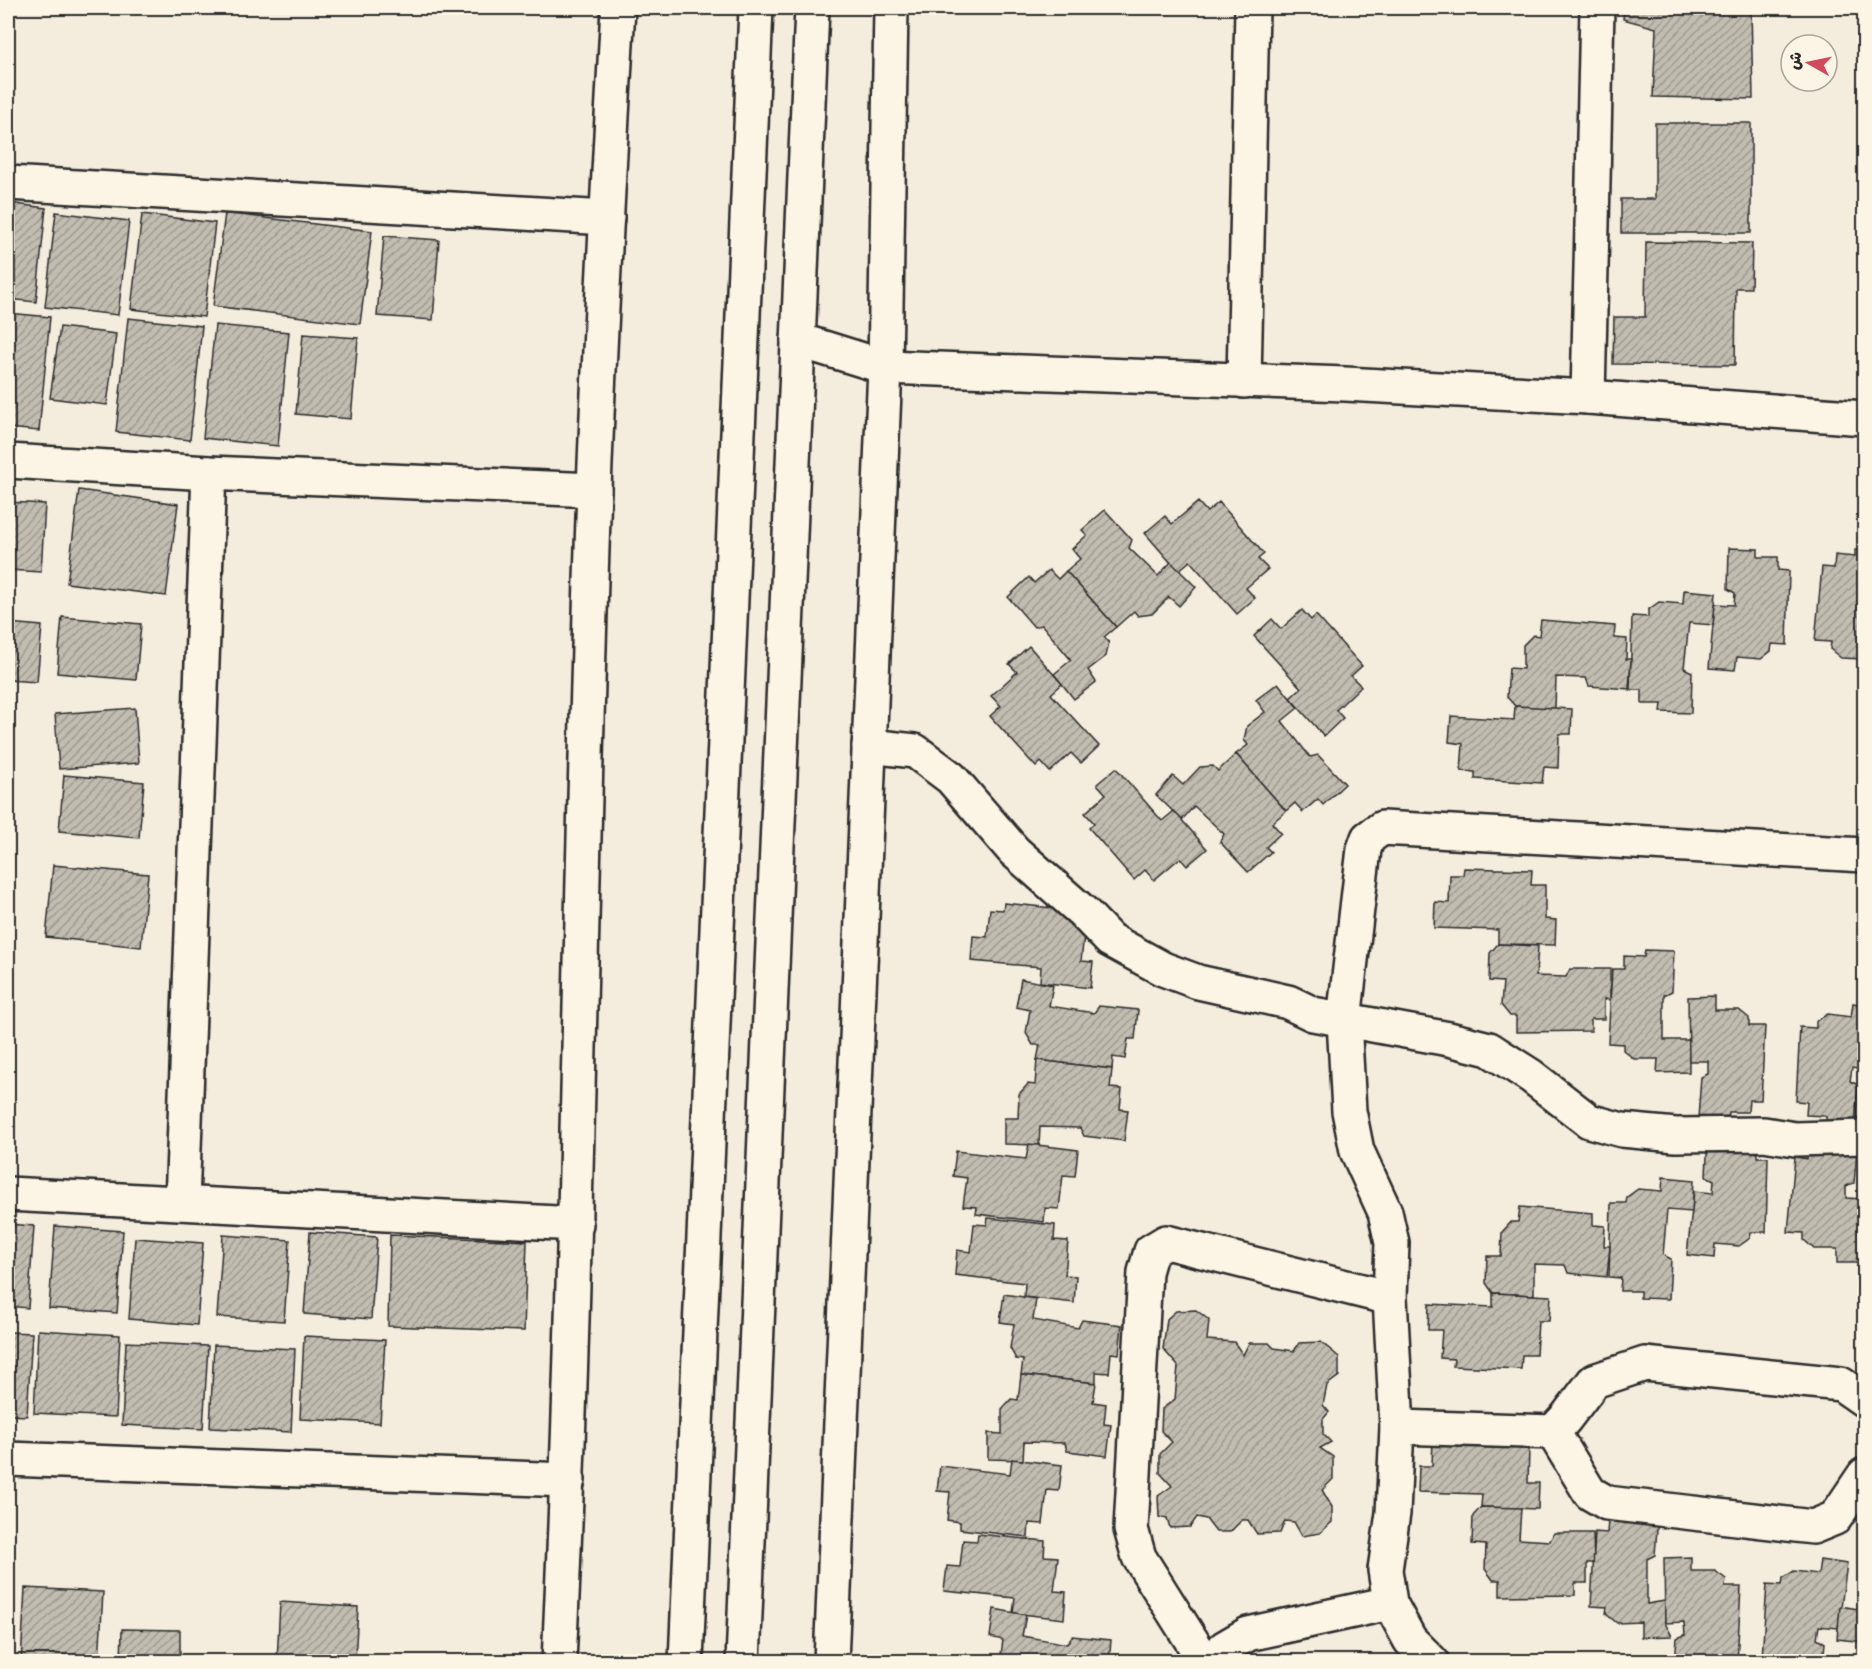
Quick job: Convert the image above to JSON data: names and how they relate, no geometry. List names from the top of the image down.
{
  "north": "left"
}
